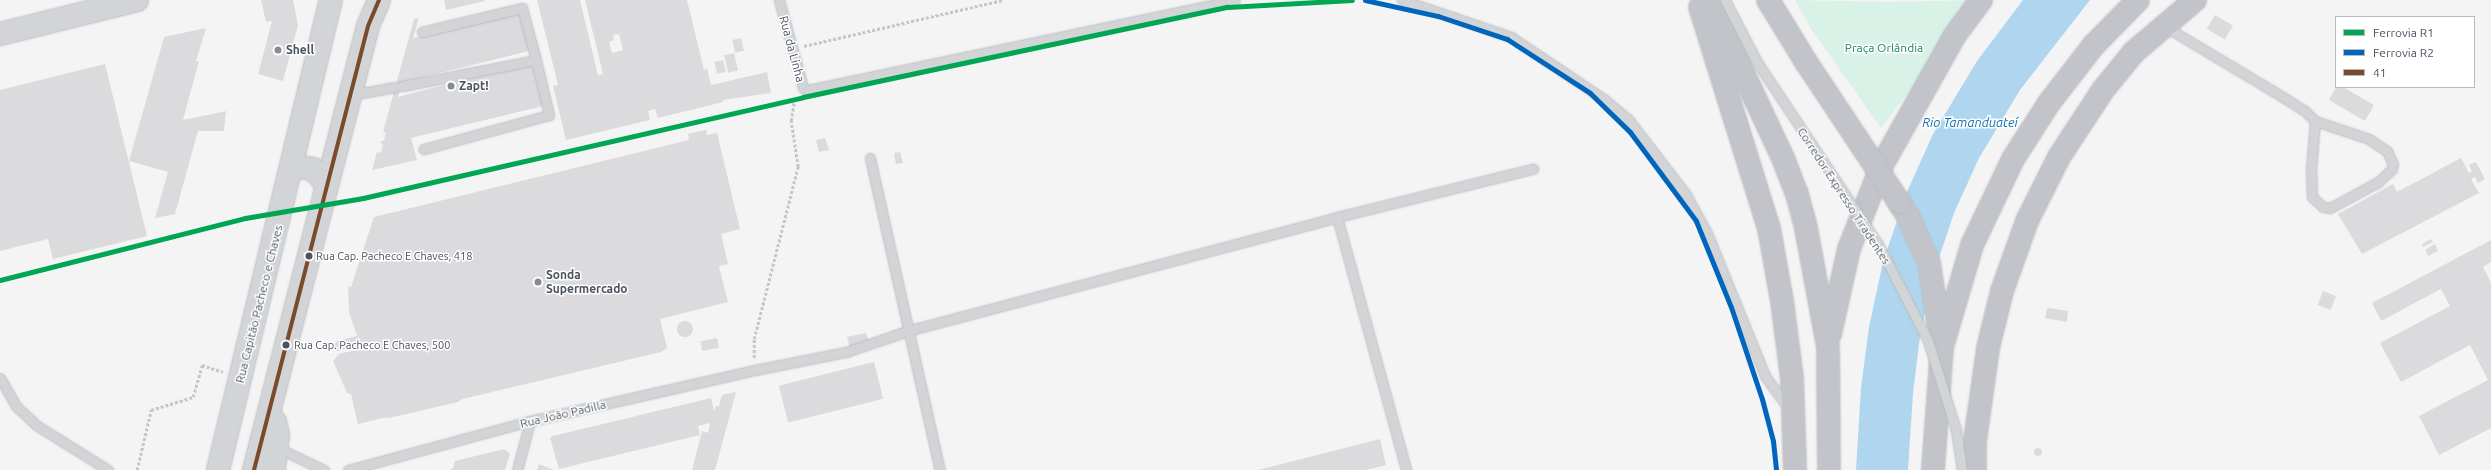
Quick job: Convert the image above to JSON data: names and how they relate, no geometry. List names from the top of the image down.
{
  "streets": {
    "main road": ["Rua Capitão Pacheco e Chaves"],
    "lane": ["Rua da Linha", "Corredor Expresso Tiradentes", "Rua João Padilla"]
  },
  "water": ["Rio Tamanduateí"],
  "parks": ["Praça Orlândia"],
  "places": [
    "Shell",
    "Zapt!",
    "Rua Cap. Pacheco E Chaves, 418",
    "Sonda Supermercado",
    "Rua Cap. Pacheco E Chaves, 500"
  ],
  "lines": ["rail line R1", "rail line R2", "transit line 41"],
  "legend": ["Ferrovia R1", "Ferrovia R2", "41"]
}
